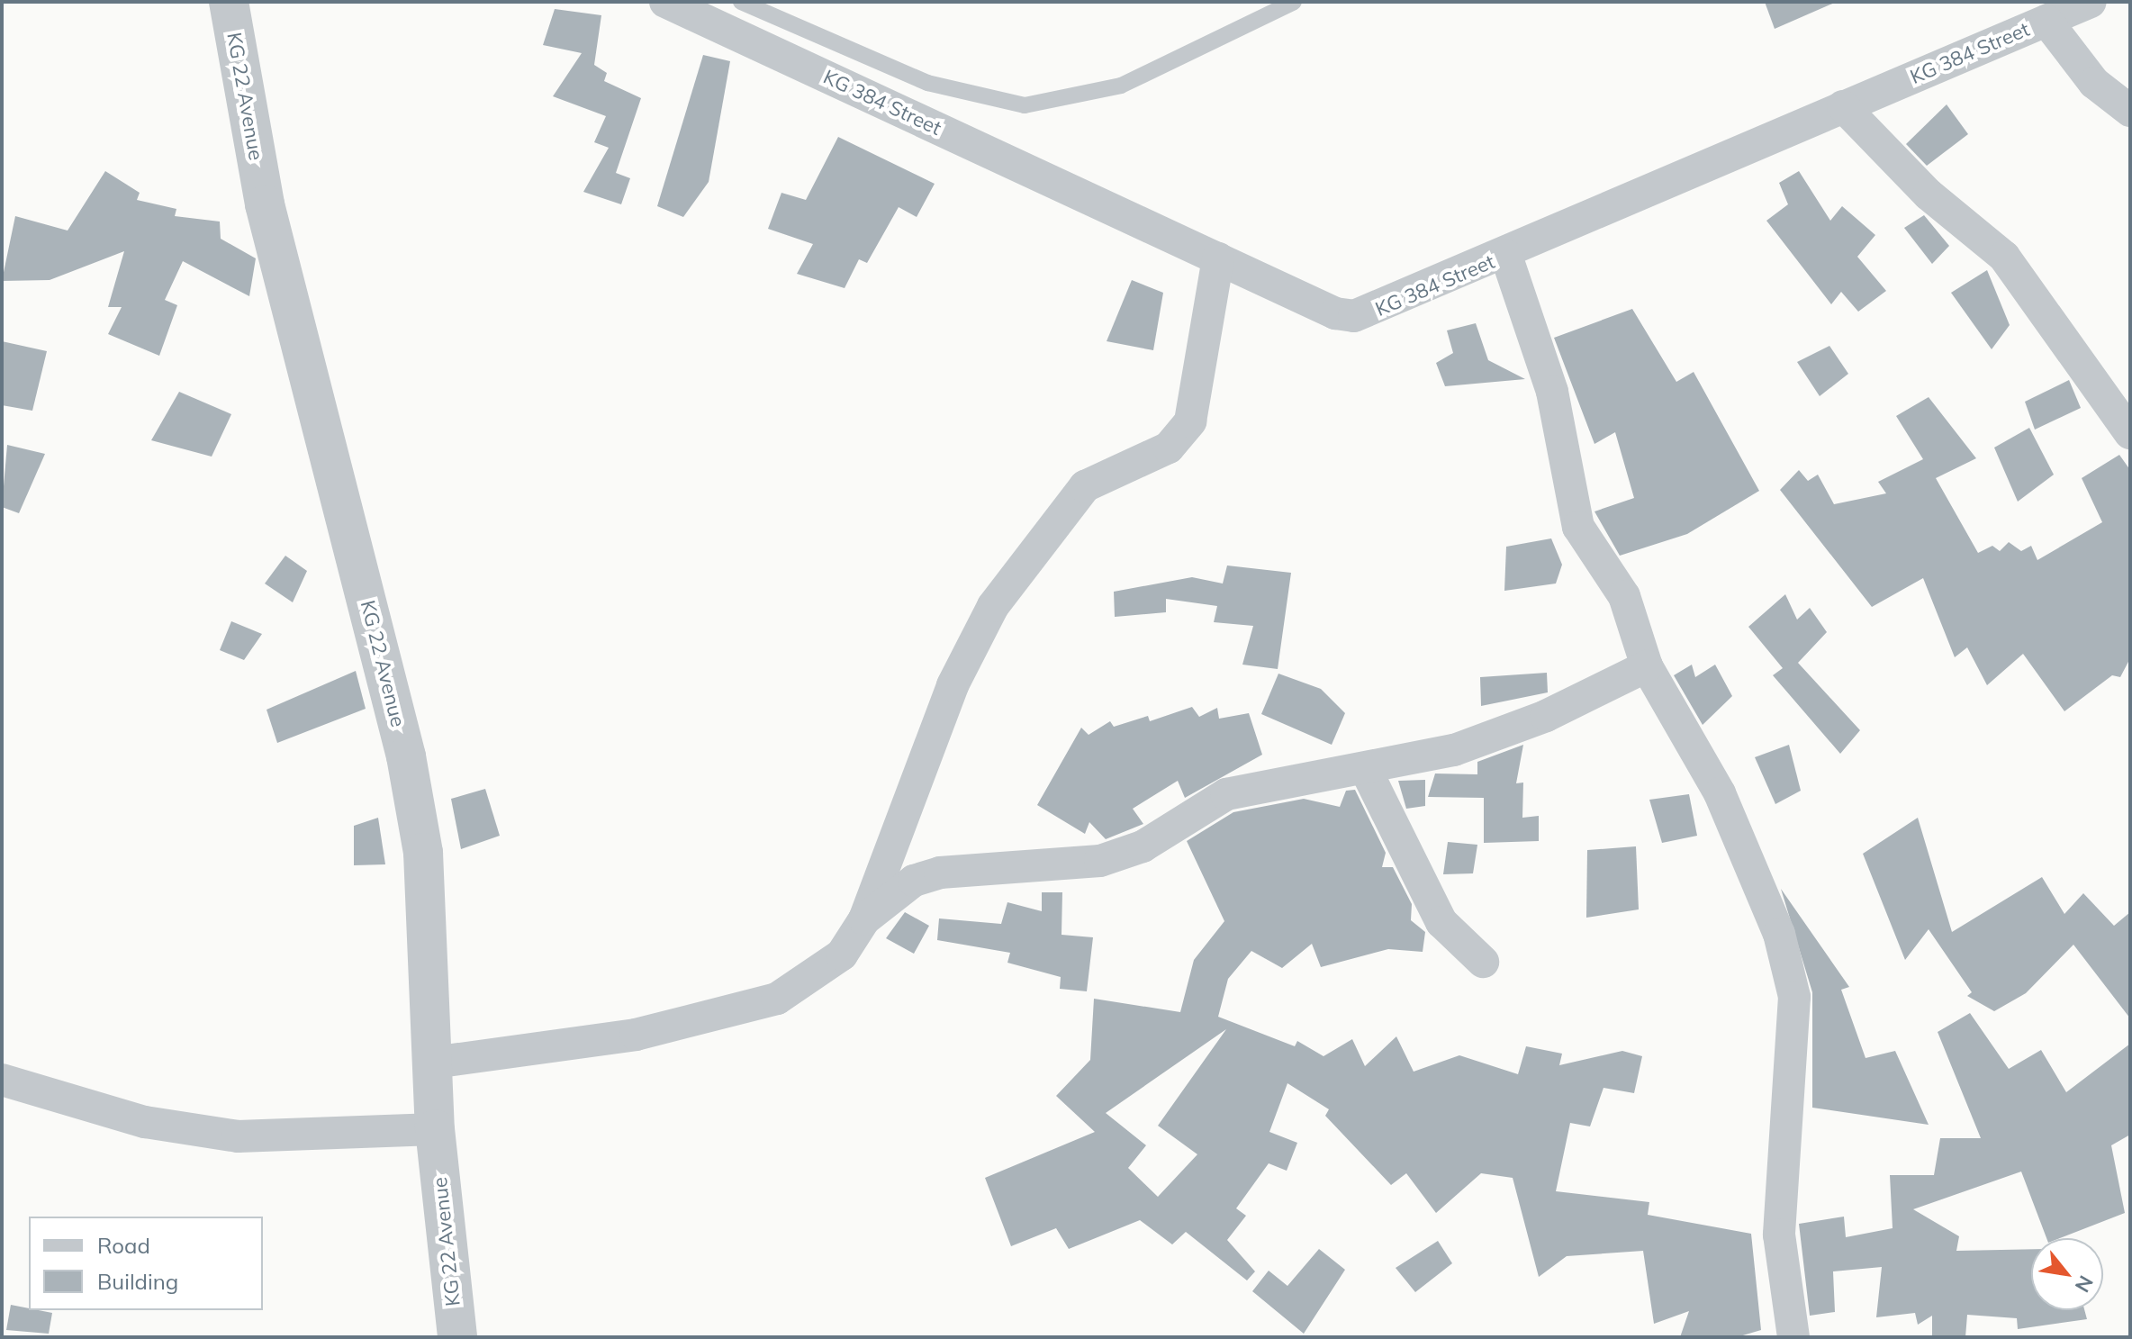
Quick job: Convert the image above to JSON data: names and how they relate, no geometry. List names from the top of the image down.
{
  "streets": {
    "street": ["KG 384 Street", "KG 22 Avenue"]
  },
  "legend": ["Road", "Building"],
  "north": "bottom right"
}
